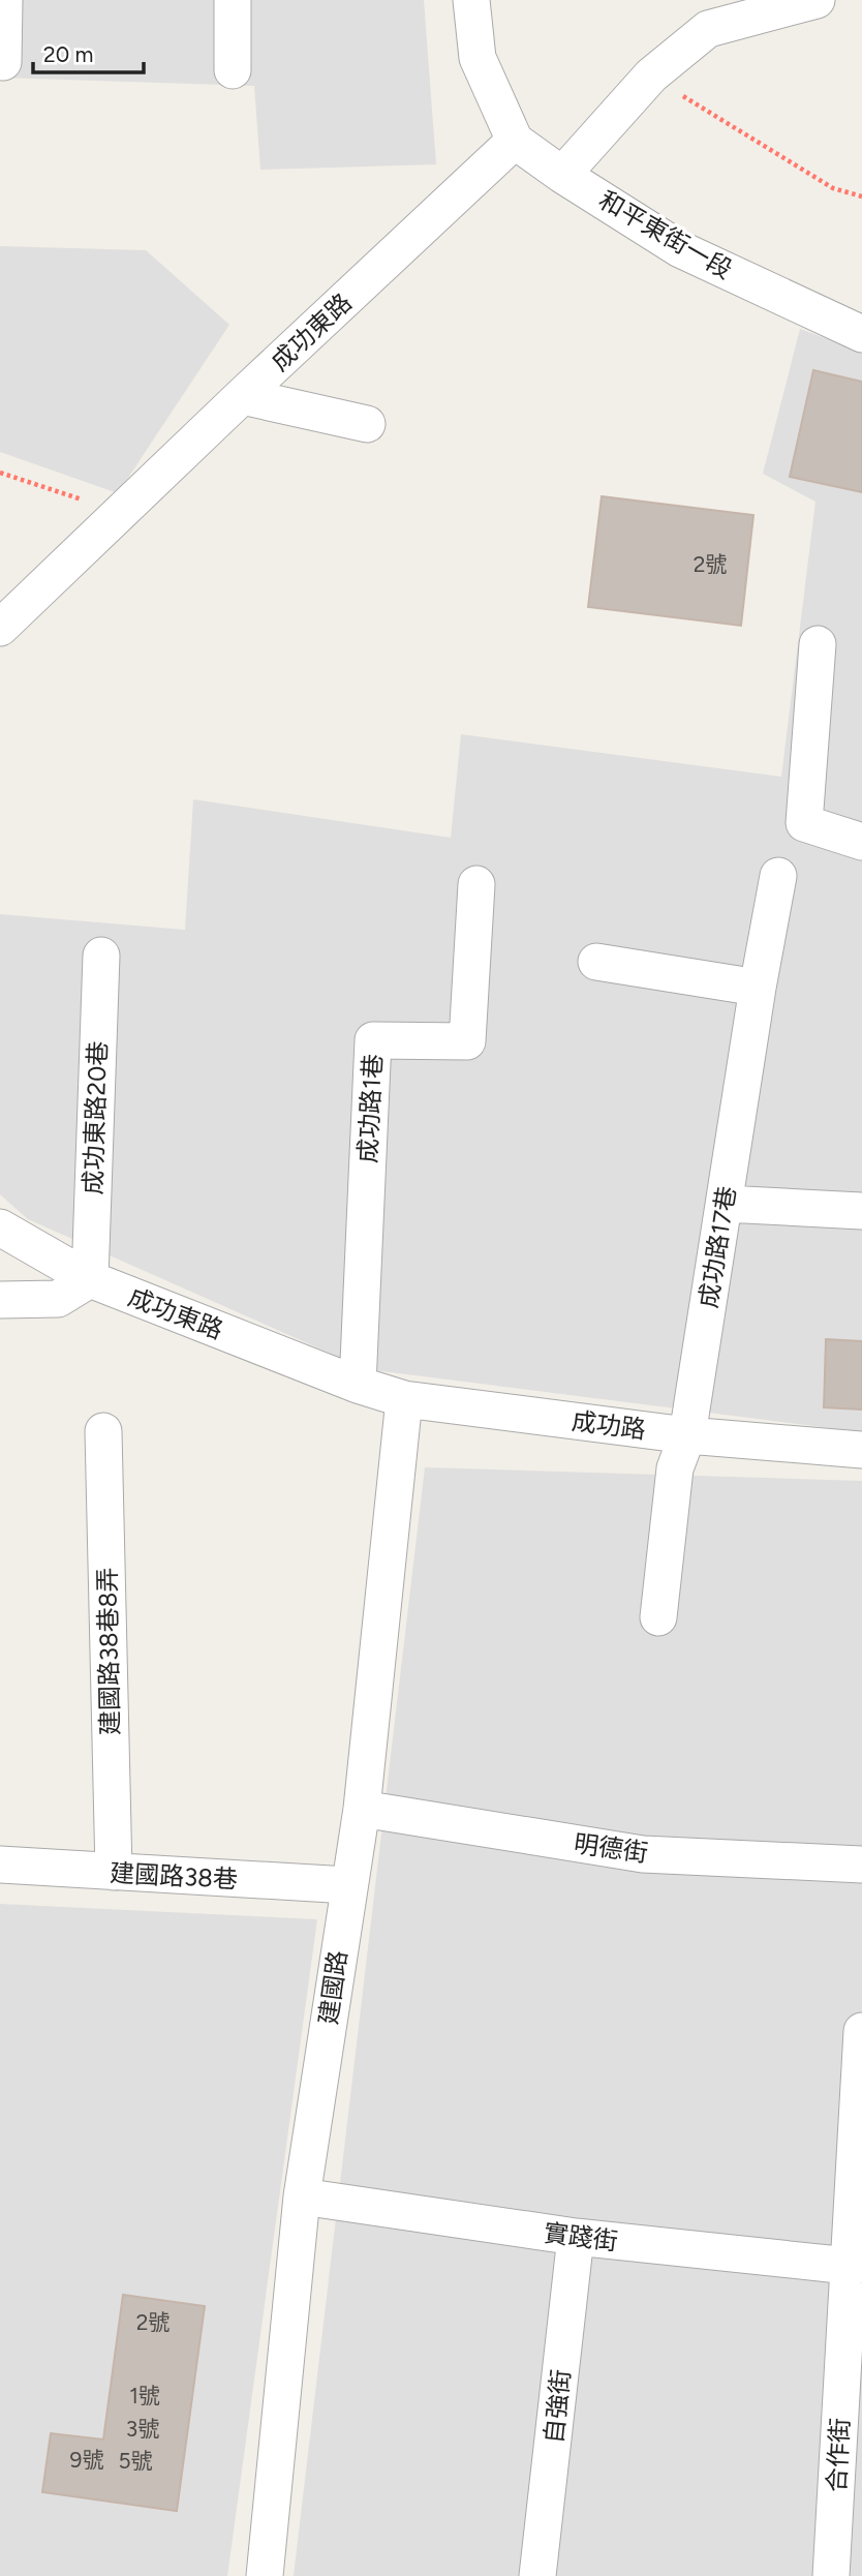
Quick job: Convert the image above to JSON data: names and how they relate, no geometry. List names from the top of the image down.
{
  "streets": {
    "street": [
      "和平東街一段",
      "成功東路",
      "成功路1巷",
      "成功東路20巷",
      "成功路17巷",
      "成功路",
      "建國路38巷8弄",
      "明德街",
      "建國路38巷",
      "建國路",
      "實踐街",
      "自強街",
      "合作街"
    ]
  },
  "crossings": [
    ["和平東街一段", "成功東路"],
    ["成功東路", "成功路1巷"],
    ["成功東路", "成功東路20巷"],
    ["成功東路", "成功路"],
    ["成功路1巷", "成功路"],
    ["成功路17巷", "成功路"],
    ["成功路", "建國路"],
    ["建國路38巷8弄", "建國路38巷"],
    ["明德街", "建國路"],
    ["建國路38巷", "建國路"],
    ["建國路", "實踐街"],
    ["實踐街", "自強街"],
    ["實踐街", "合作街"]
  ],
  "house_numbers": [
    "2號",
    "2號",
    "1號",
    "3號",
    "9號",
    "5號"
  ],
  "scale_bar": "20 m"
}
